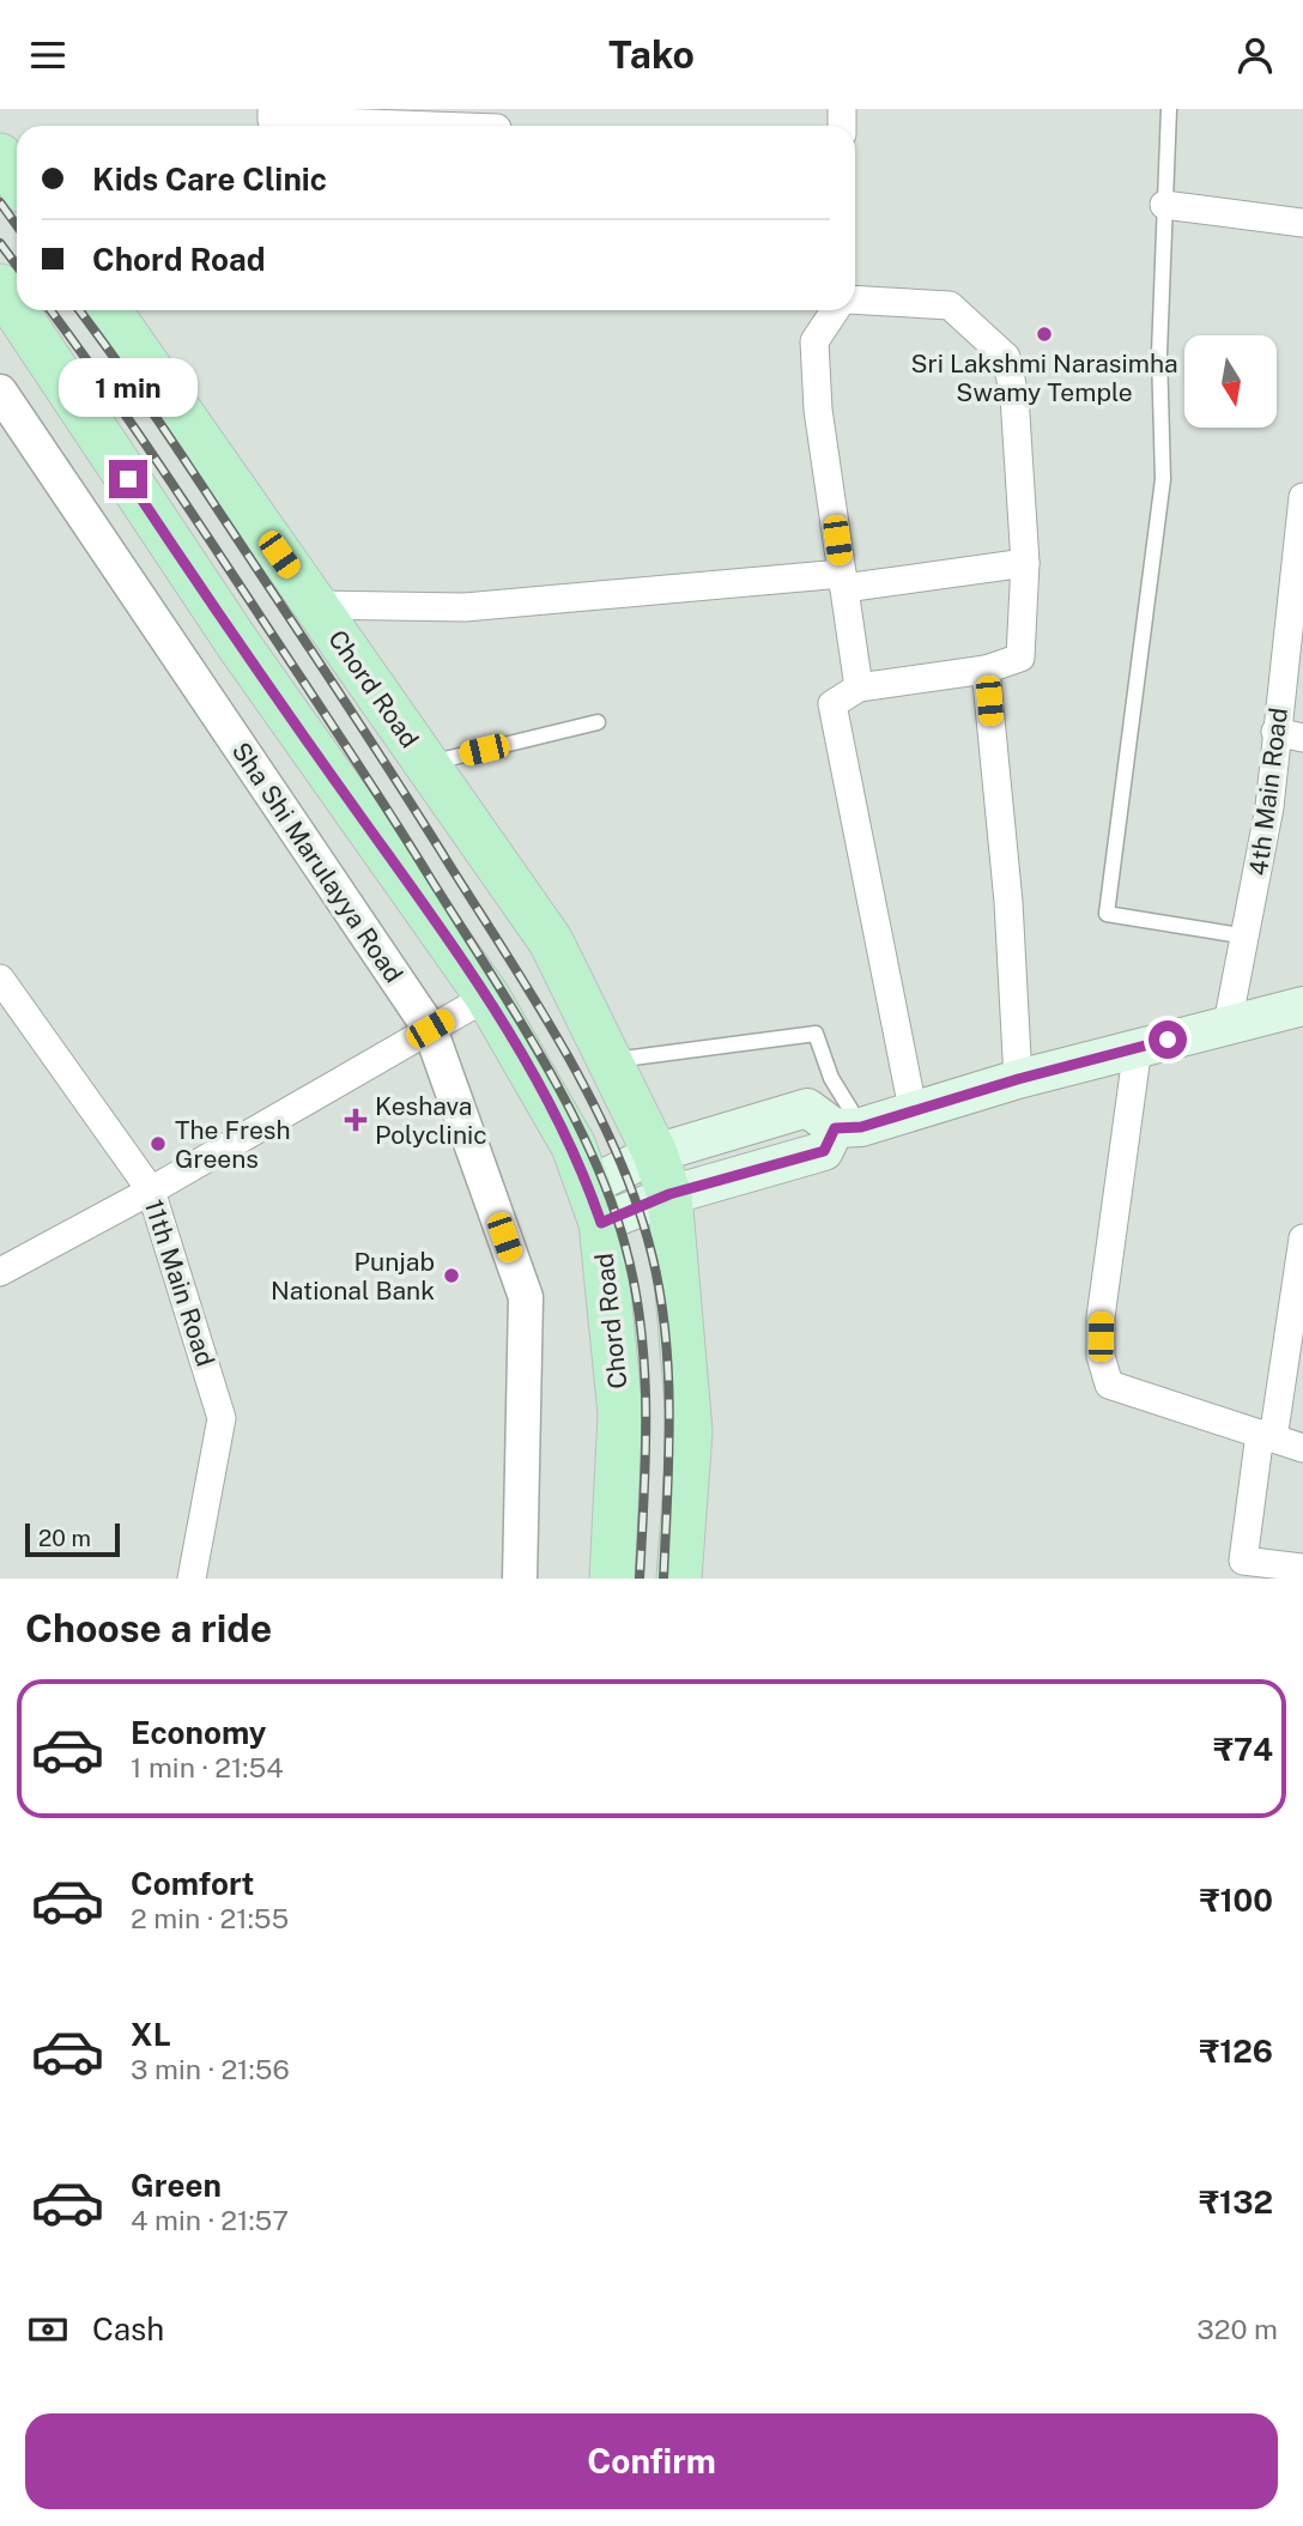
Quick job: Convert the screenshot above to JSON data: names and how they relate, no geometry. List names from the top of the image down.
{
  "streets": {
    "main road": ["Chord Road"],
    "street": ["4th Main Road", "Sha Shi Marulayya Road", "11th Main Road"]
  },
  "places": {
    "other": ["Sri Lakshmi Narasimha Swamy Temple", "The Fresh Greens", "Punjab National Bank"],
    "health": ["Keshava Polyclinic"]
  },
  "scale_bar": "20 m",
  "north": "bottom",
  "page": {
    "header": "Tako",
    "banner": ["Kids Care Clinic", "Chord Road"],
    "bubble": "1 min",
    "scale": "20 m",
    "heading": "Choose a ride",
    "list": [
      {
        "name": "Economy",
        "note": "1 min · 21:54",
        "value": "₹74"
      },
      {
        "name": "Comfort",
        "note": "2 min · 21:55",
        "value": "₹100"
      },
      {
        "name": "XL",
        "note": "3 min · 21:56",
        "value": "₹126"
      },
      {
        "name": "Green",
        "note": "4 min · 21:57",
        "value": "₹132"
      }
    ],
    "pay": ["Cash", "320 m"],
    "buttons": "Confirm"
  }
}
